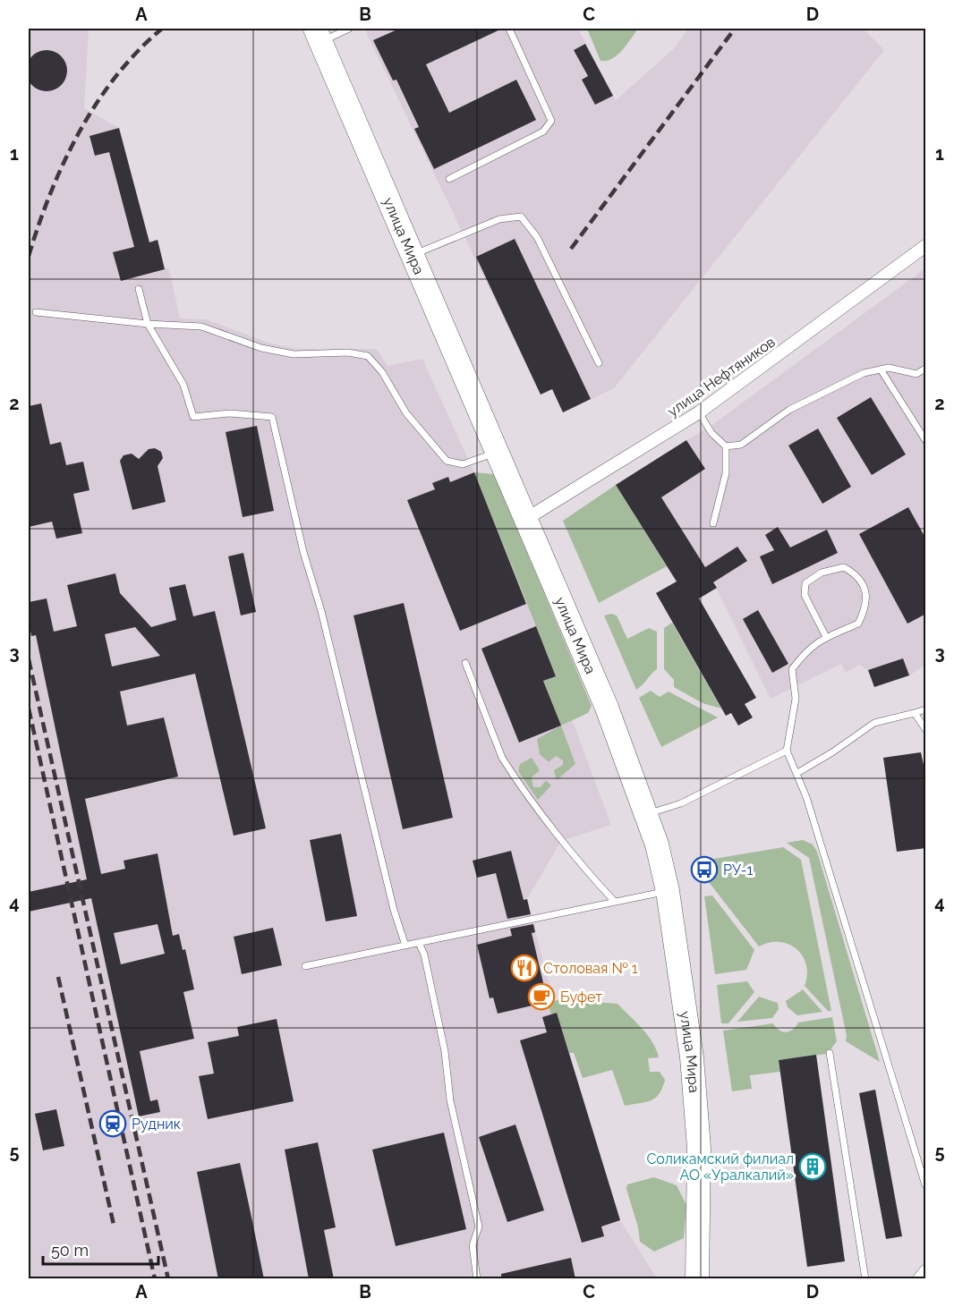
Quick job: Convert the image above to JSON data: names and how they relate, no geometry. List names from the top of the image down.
{
  "streets": {
    "highway": ["улица Мира"],
    "street": ["улица Нефтяников"]
  },
  "crossings": [
    ["улица Мира", "улица Нефтяников"]
  ],
  "places": {
    "bus stop": ["РУ-1"],
    "restaurant": ["Столовая № 1"],
    "cafe": ["Буфет"],
    "station": ["Рудник"],
    "building": ["Соликамский филиал АО «Уралкалий»"]
  },
  "scale_bar": "50 m",
  "grid": {
    "columns": [
      "A",
      "B",
      "C",
      "D"
    ],
    "rows": [
      "1",
      "2",
      "3",
      "4",
      "5"
    ]
  }
}
